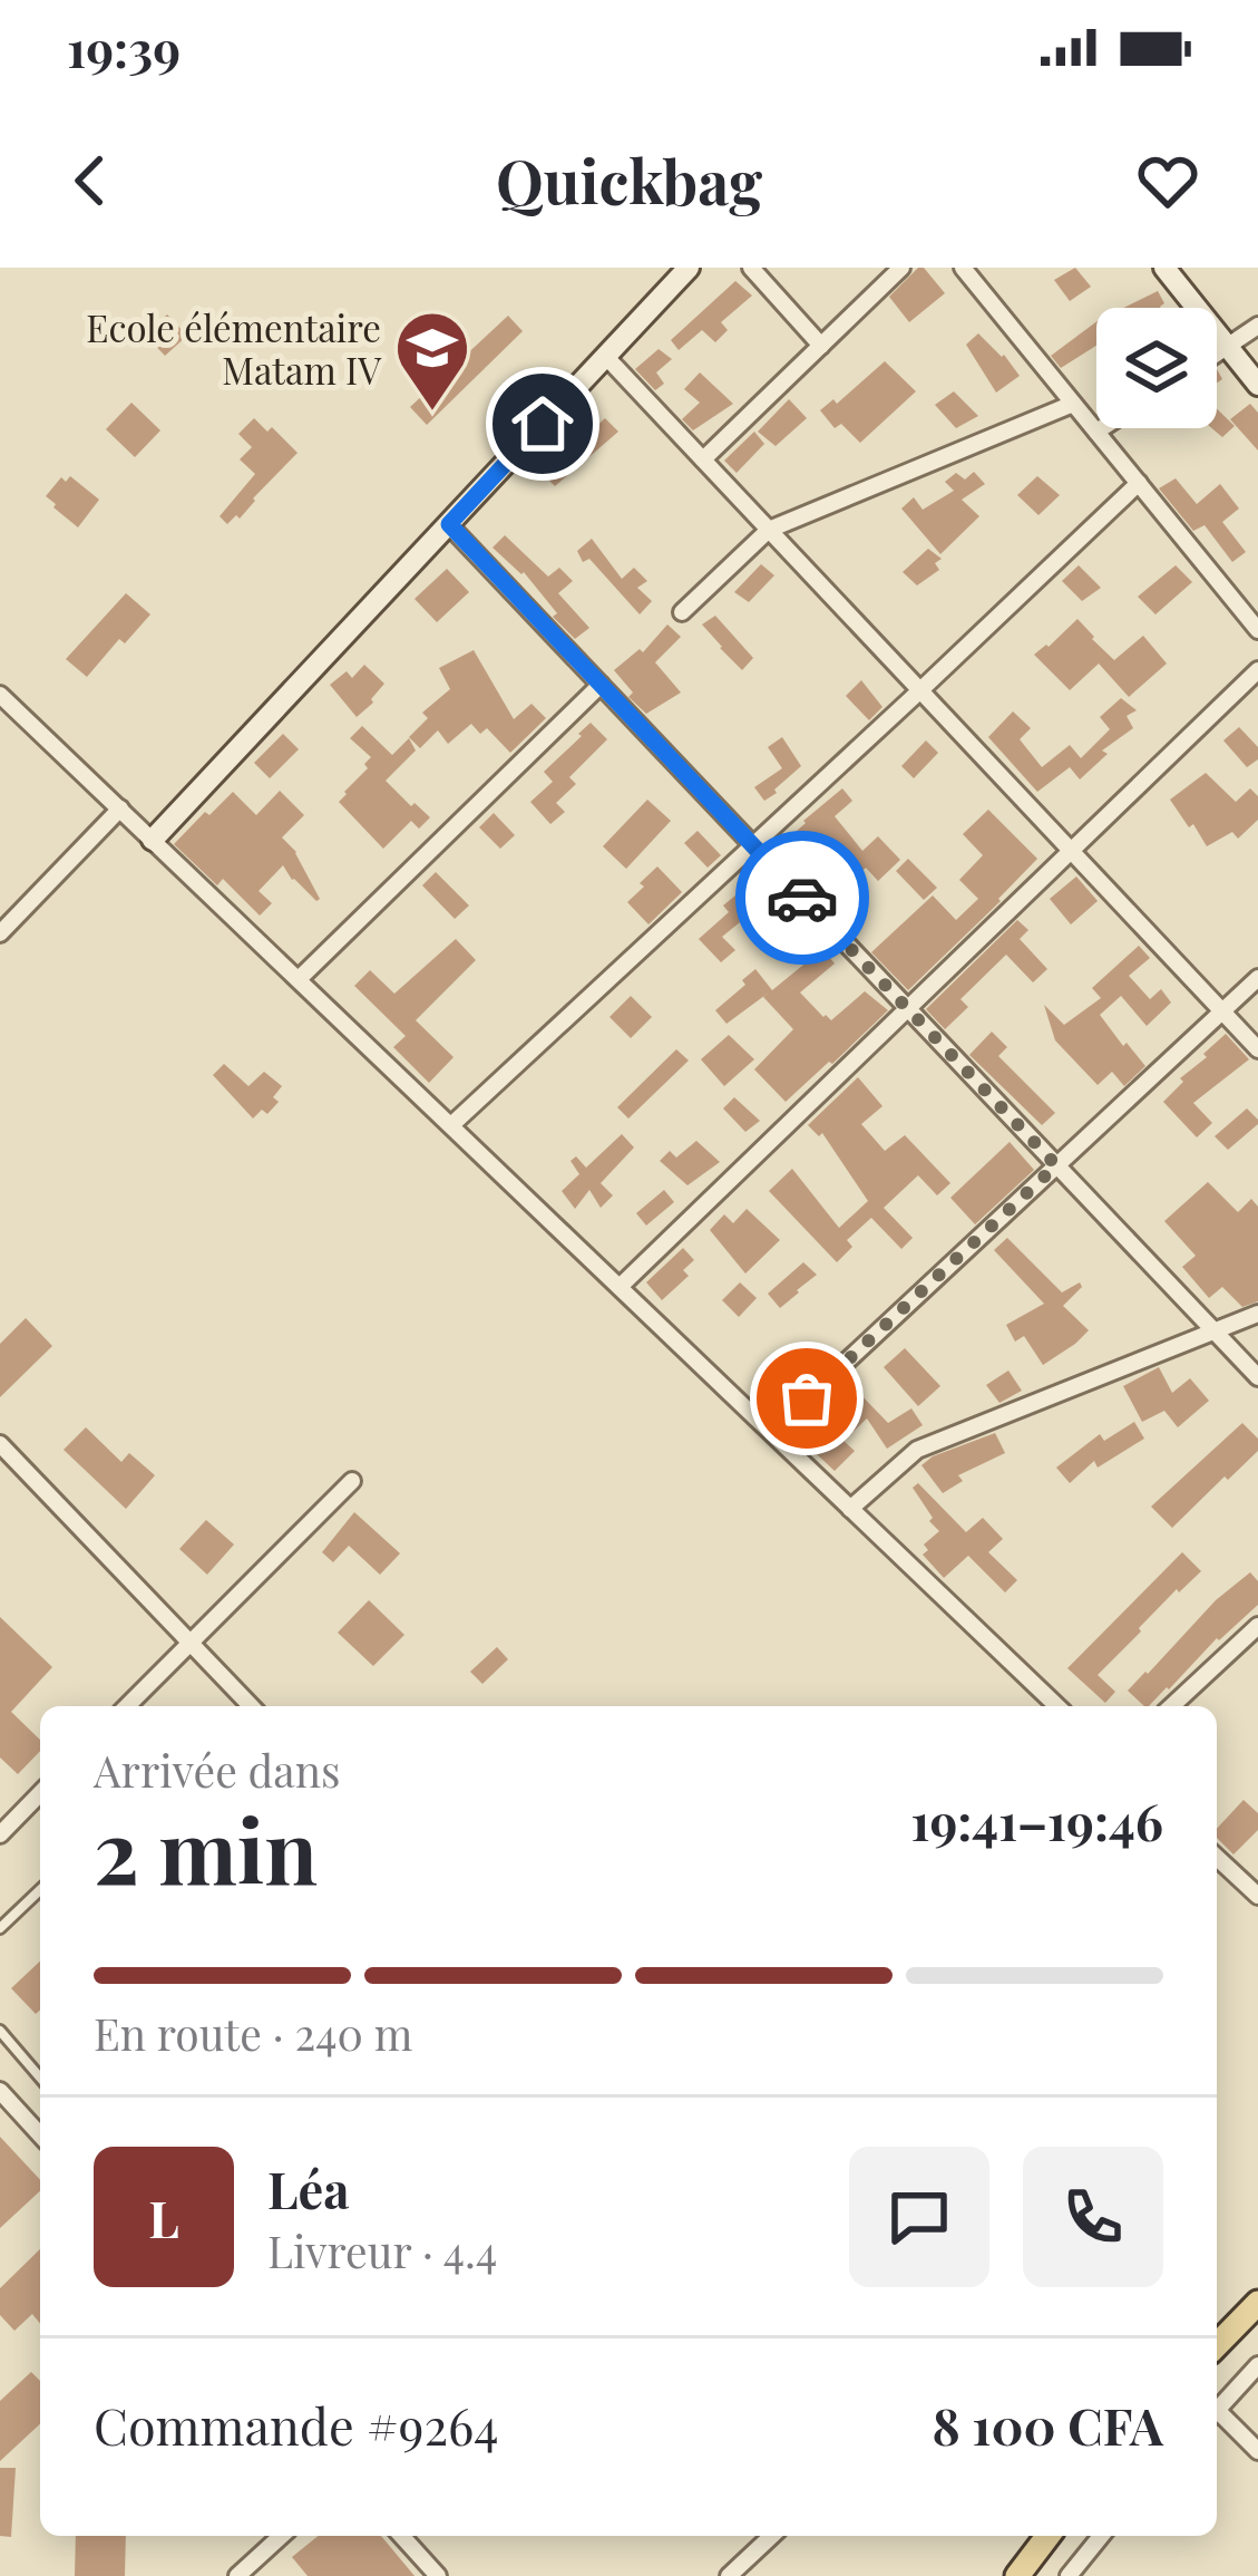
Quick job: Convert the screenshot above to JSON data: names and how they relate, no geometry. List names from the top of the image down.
{
  "places": {
    "school or university": ["Ecole élémentaire Matam IV"]
  },
  "page": {
    "status": "19:39",
    "header": "Quickbag",
    "heading": ["2 min", "Arrivée dans", "19:41–19:46"],
    "panel": [
      "Léa",
      "Livreur · 4.4",
      "Commande #9264",
      "8 100 CFA"
    ],
    "bar": "En route · 240 m",
    "round": "L"
  }
}
